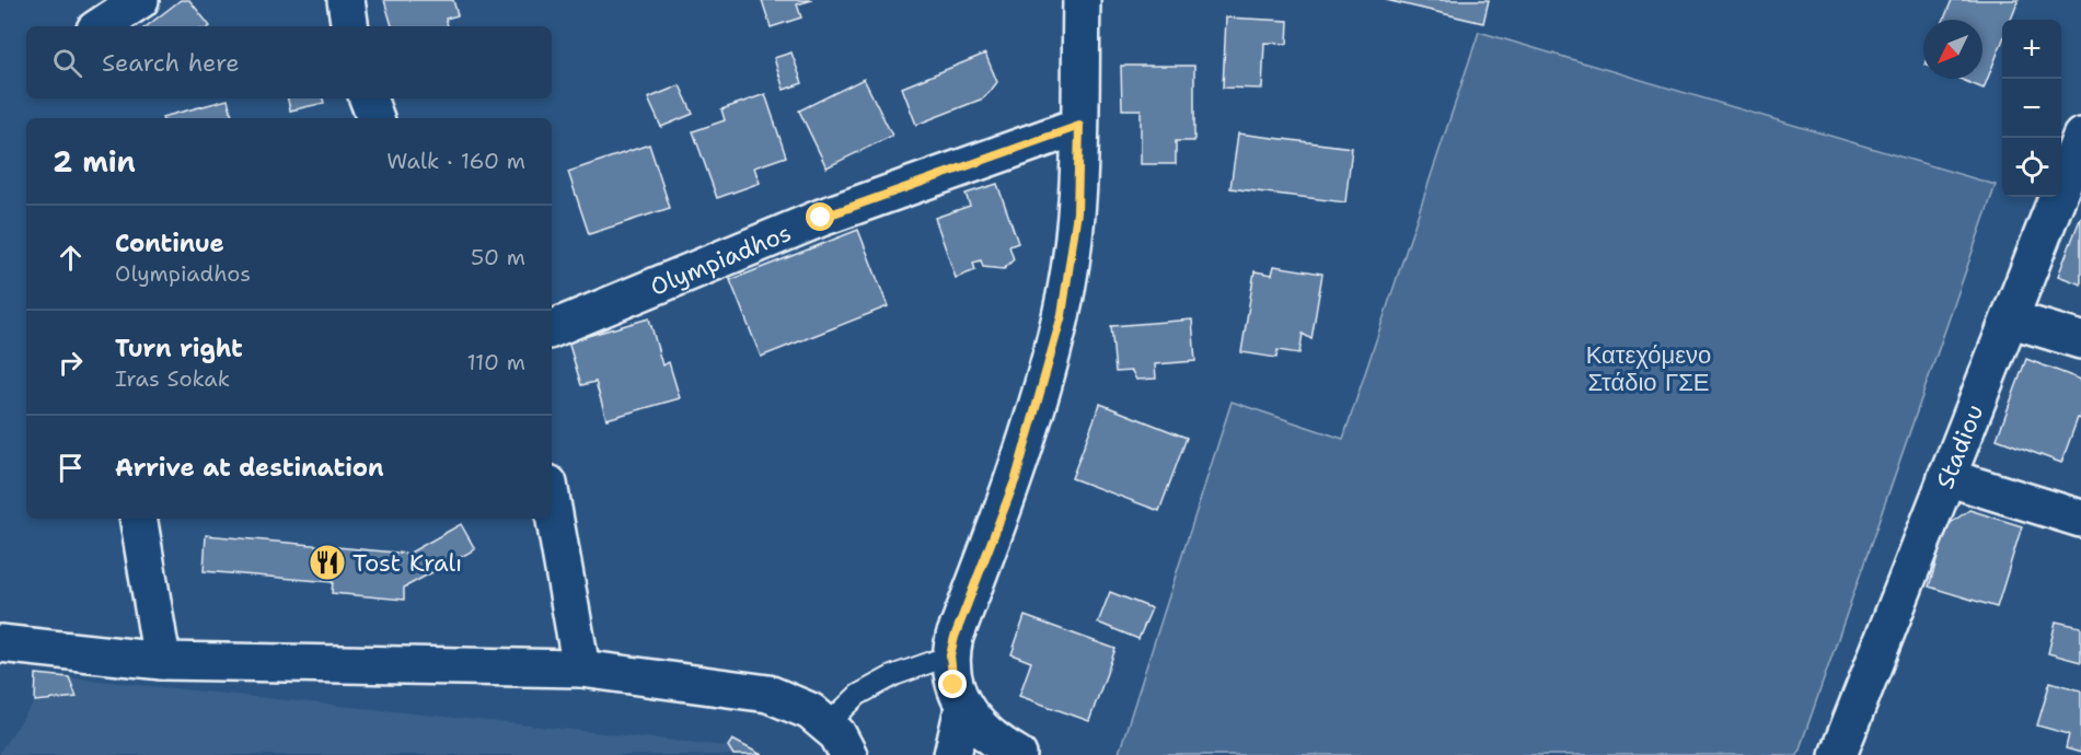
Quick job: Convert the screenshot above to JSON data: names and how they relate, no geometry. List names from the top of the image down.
{
  "streets": {
    "street": ["Olympiadhos", "Stadiou"]
  },
  "parks": ["Κατεχόμενο Στάδιο ΓΣΕ"],
  "places": {
    "restaurant": ["Tost Kralı"]
  },
  "north": "bottom left",
  "page": {
    "map_buttons": ["+", "−"],
    "search": "Search here",
    "heading": ["2 min", "Walk · 160 m"],
    "list": [
      ["Continue", "Olympiadhos", "50 m"],
      ["Turn right", "Iras Sokak", "110 m"],
      "Arrive at destination"
    ]
  }
}
